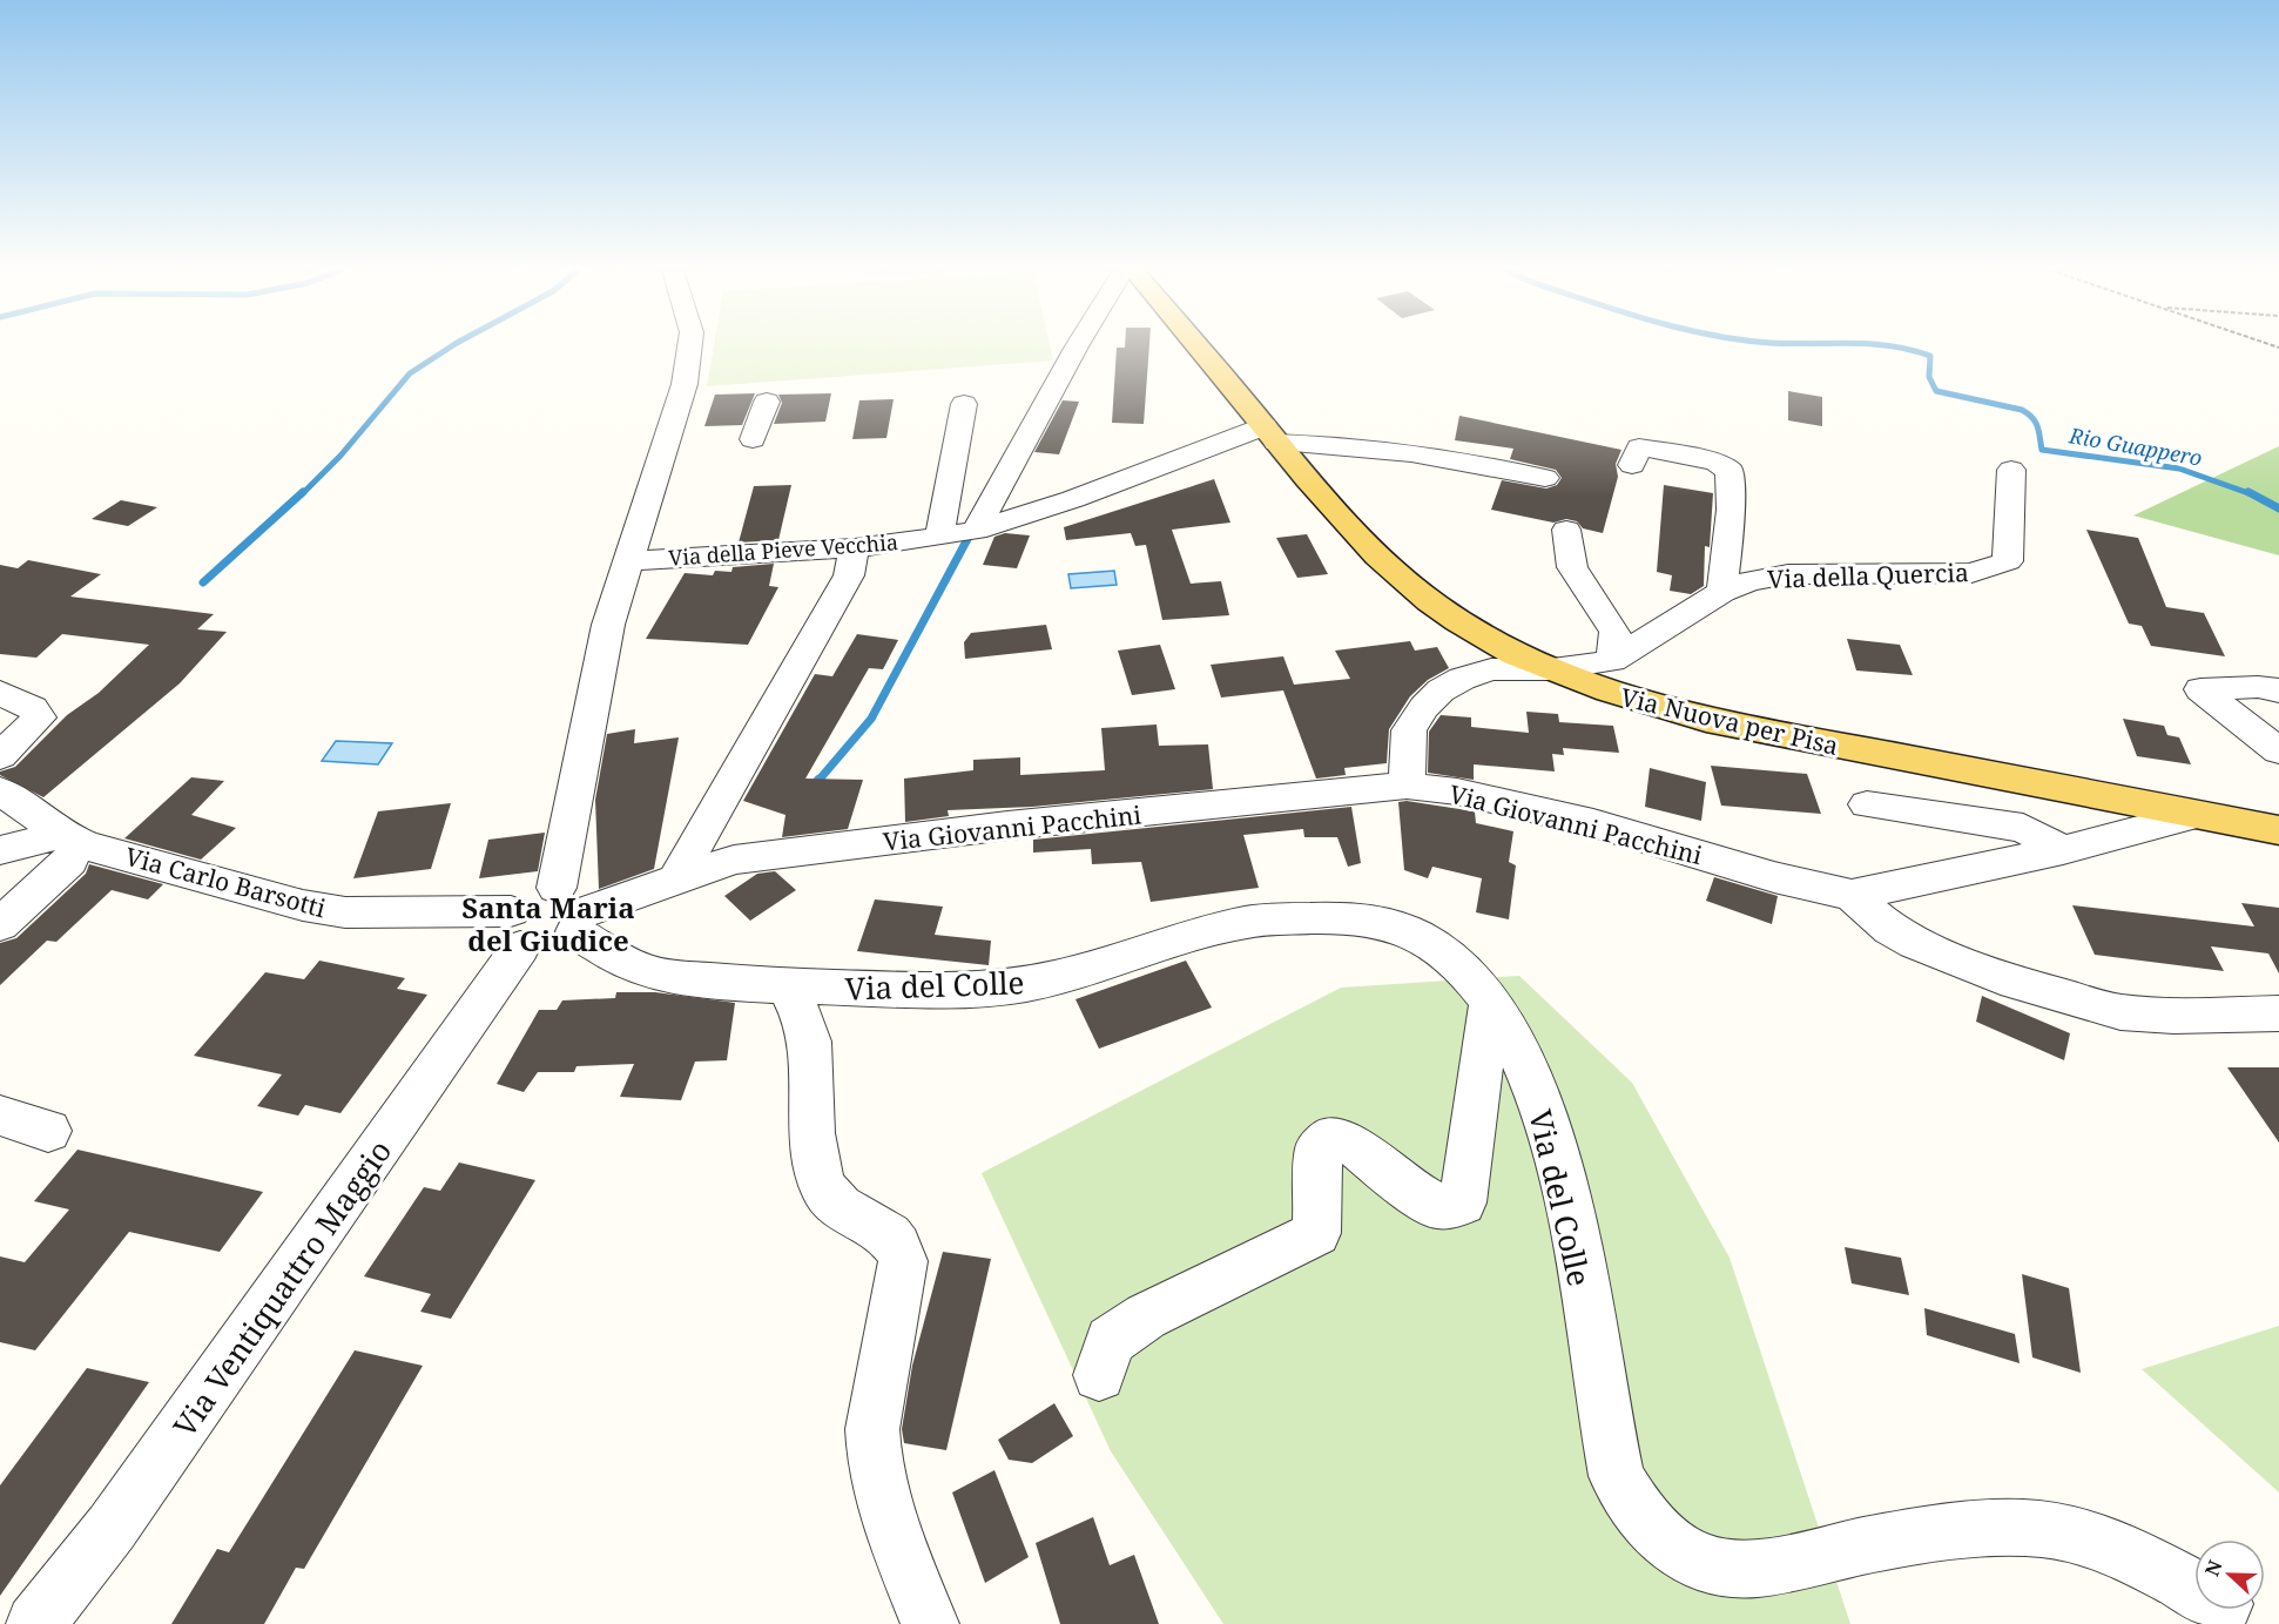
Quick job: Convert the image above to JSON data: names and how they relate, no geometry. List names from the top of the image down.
{
  "streets": {
    "main road": ["Via Nuova per Pisa"],
    "street": [
      "Via della Pieve Vecchia",
      "Via della Quercia",
      "Via Giovanni Pacchini",
      "Via Carlo Barsotti",
      "Via del Colle",
      "Via Ventiquattro Maggio"
    ]
  },
  "crossings": [
    ["Via della Pieve Vecchia", "Via Nuova per Pisa"],
    ["Via della Quercia", "Via Nuova per Pisa"],
    ["Via della Quercia", "Via Giovanni Pacchini"],
    ["Via Nuova per Pisa", "Via Giovanni Pacchini"],
    ["Via Giovanni Pacchini", "Via Carlo Barsotti"],
    ["Via Giovanni Pacchini", "Via del Colle"],
    ["Via Carlo Barsotti", "Via del Colle"],
    ["Via Carlo Barsotti", "Via Ventiquattro Maggio"]
  ],
  "districts": ["Santa Maria del Giudice"],
  "water": ["Rio Guappero"],
  "north": "left"
}
